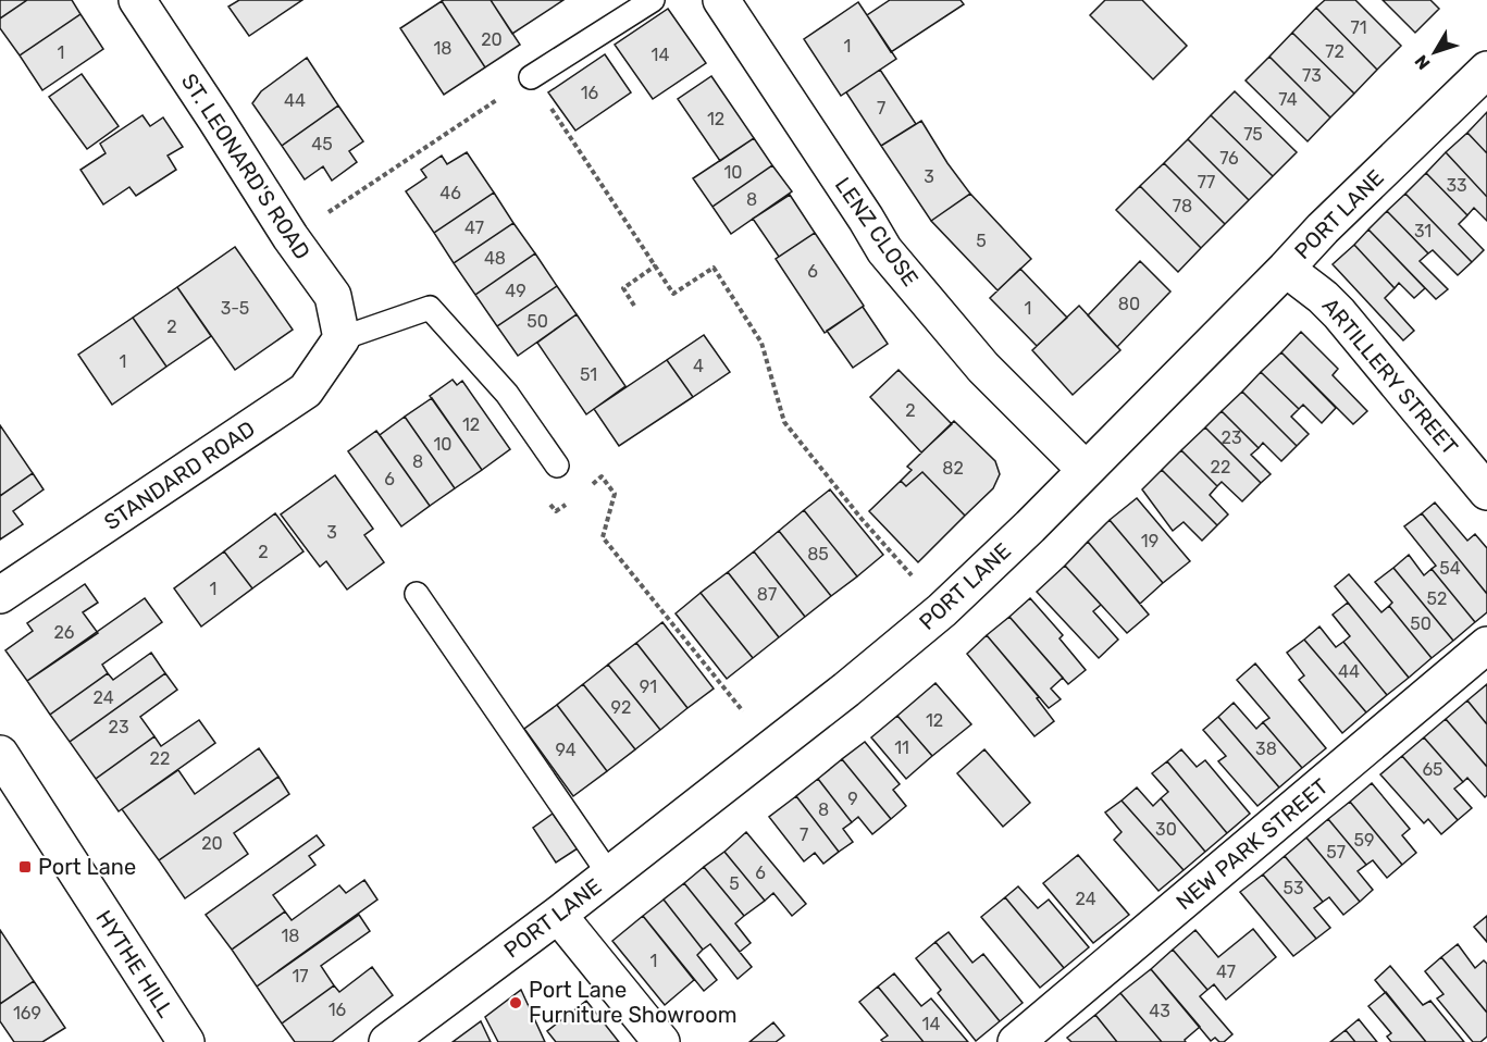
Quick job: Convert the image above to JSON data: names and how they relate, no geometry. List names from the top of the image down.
{
  "streets": {
    "street": [
      "ST. LEONARD'S ROAD",
      "PORT LANE",
      "LENZ CLOSE",
      "ARTILLERY STREET",
      "STANDARD ROAD",
      "NEW PARK STREET",
      "HYTHE HILL"
    ]
  },
  "crossings": [
    ["ST. LEONARD'S ROAD", "STANDARD ROAD"],
    ["PORT LANE", "LENZ CLOSE"],
    ["PORT LANE", "ARTILLERY STREET"]
  ],
  "places": {
    "transit": ["Port Lane"],
    "other": ["Port Lane Furniture Showroom"]
  },
  "house_numbers": [
    "71",
    "20",
    "1",
    "18",
    "72",
    "1",
    "14",
    "73",
    "16",
    "74",
    "44",
    "7",
    "12",
    "75",
    "45",
    "76",
    "10",
    "3",
    "77",
    "33",
    "46",
    "8",
    "78",
    "47",
    "31",
    "5",
    "48",
    "6",
    "49",
    "80",
    "3-5",
    "1",
    "50",
    "2",
    "1",
    "4",
    "51",
    "2",
    "12",
    "23",
    "10",
    "8",
    "22",
    "82",
    "6",
    "3",
    "19",
    "2",
    "85",
    "54",
    "1",
    "87",
    "52",
    "50",
    "26",
    "44",
    "91",
    "24",
    "92",
    "12",
    "23",
    "11",
    "38",
    "94",
    "22",
    "65",
    "9",
    "8",
    "30",
    "7",
    "59",
    "20",
    "57",
    "6",
    "5",
    "53",
    "24",
    "18",
    "1",
    "47",
    "17",
    "16",
    "43",
    "169",
    "14"
  ],
  "north": "bottom left"
}
